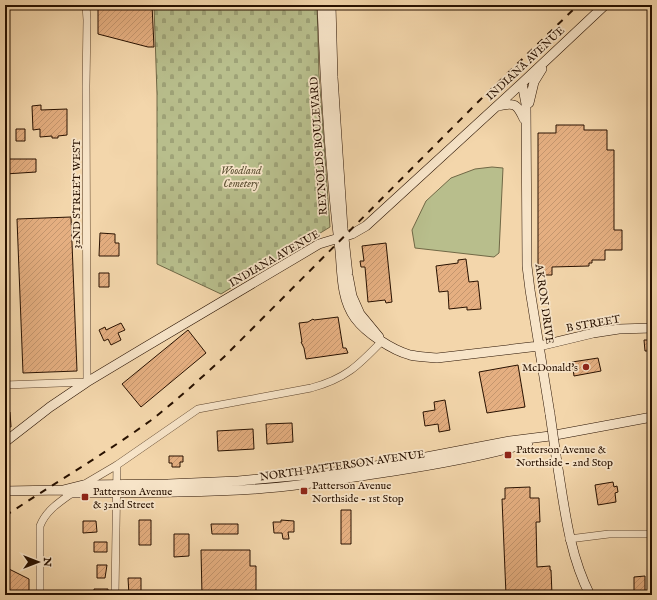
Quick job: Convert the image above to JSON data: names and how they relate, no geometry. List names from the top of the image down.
{
  "streets": {
    "main road": [
      "INDIANA AVENUE",
      "REYNOLDS BOULEVARD",
      "AKRON DRIVE",
      "B STREET",
      "NORTH PATTERSON AVENUE"
    ],
    "street": ["32ND STREET WEST"]
  },
  "crossings": [
    ["INDIANA AVENUE", "REYNOLDS BOULEVARD"],
    ["INDIANA AVENUE", "32ND STREET WEST"],
    ["INDIANA AVENUE", "AKRON DRIVE"],
    ["REYNOLDS BOULEVARD", "AKRON DRIVE"],
    ["REYNOLDS BOULEVARD", "B STREET"],
    ["AKRON DRIVE", "B STREET"]
  ],
  "parks": ["Woodland Cemetery"],
  "places": {
    "other": ["McDonald's"],
    "transit": ["Patterson Avenue & Northside - 2nd Stop", "Patterson Avenue Northside - 1st Stop", "Patterson Avenue & 32nd Street"]
  },
  "north": "right"
}
